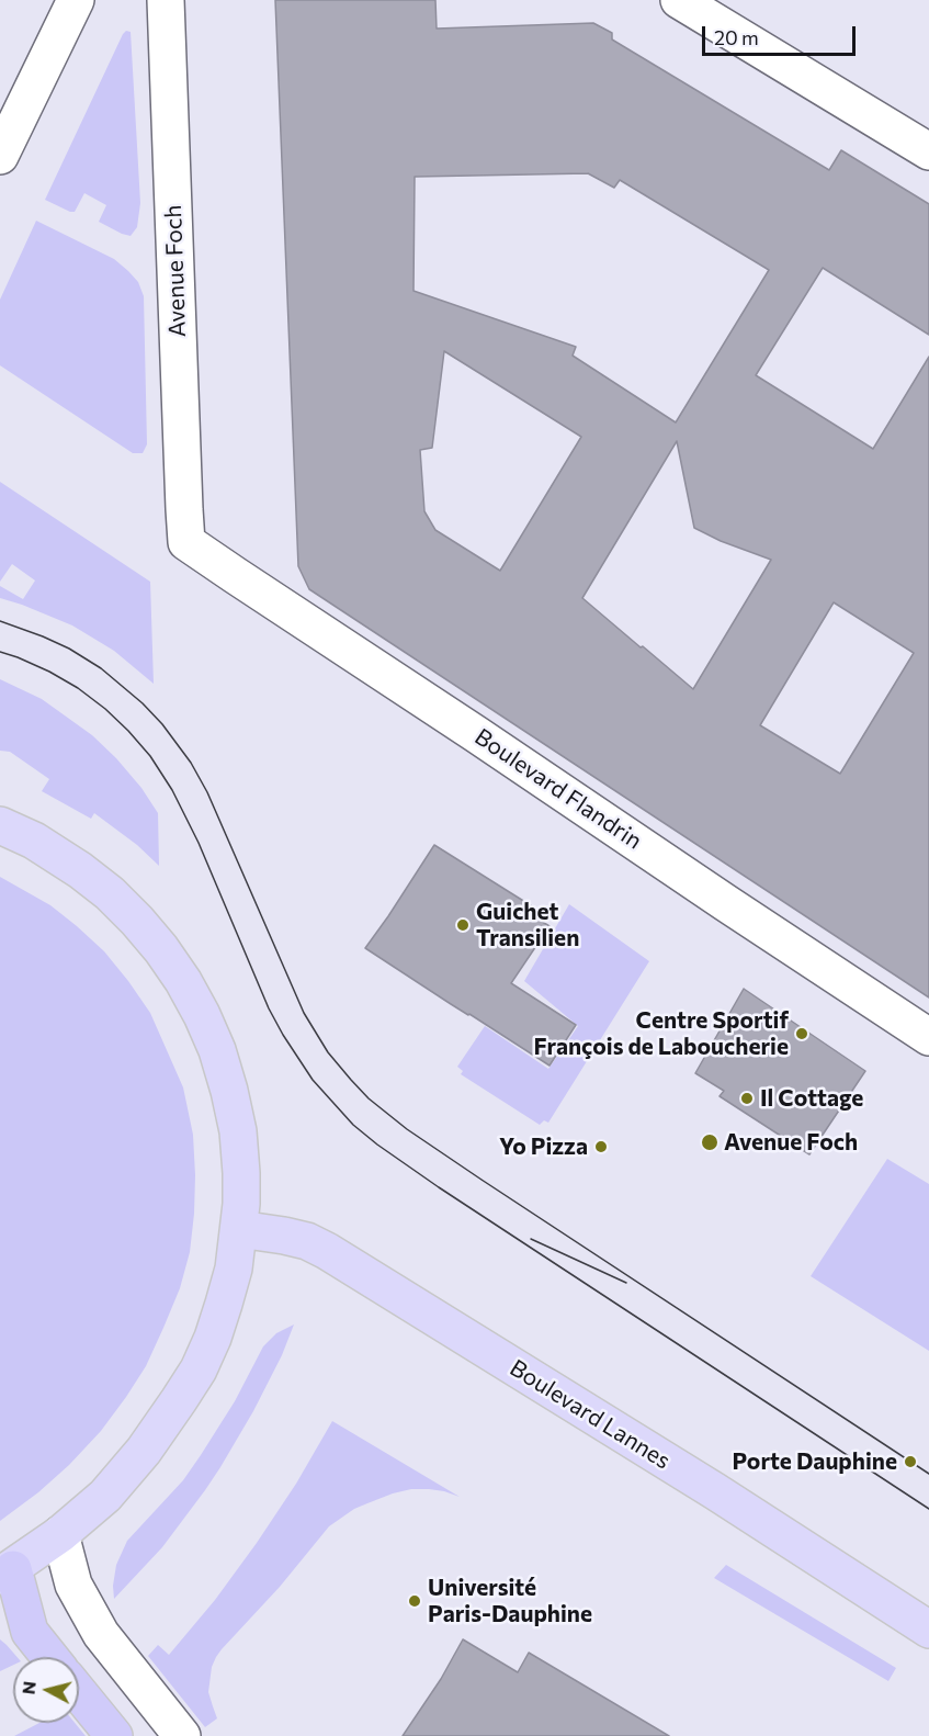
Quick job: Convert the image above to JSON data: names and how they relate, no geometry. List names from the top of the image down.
{
  "streets": {
    "main road": ["Boulevard Lannes"],
    "street": ["Avenue Foch", "Boulevard Flandrin"]
  },
  "crossings": [
    ["Avenue Foch", "Boulevard Flandrin"]
  ],
  "places": [
    "Guichet Transilien",
    "Centre Sportif François de Laboucherie",
    "Il Cottage",
    "Avenue Foch",
    "Yo Pizza",
    "Porte Dauphine",
    "Université Paris-Dauphine"
  ],
  "scale_bar": "20 m",
  "north": "left"
}
